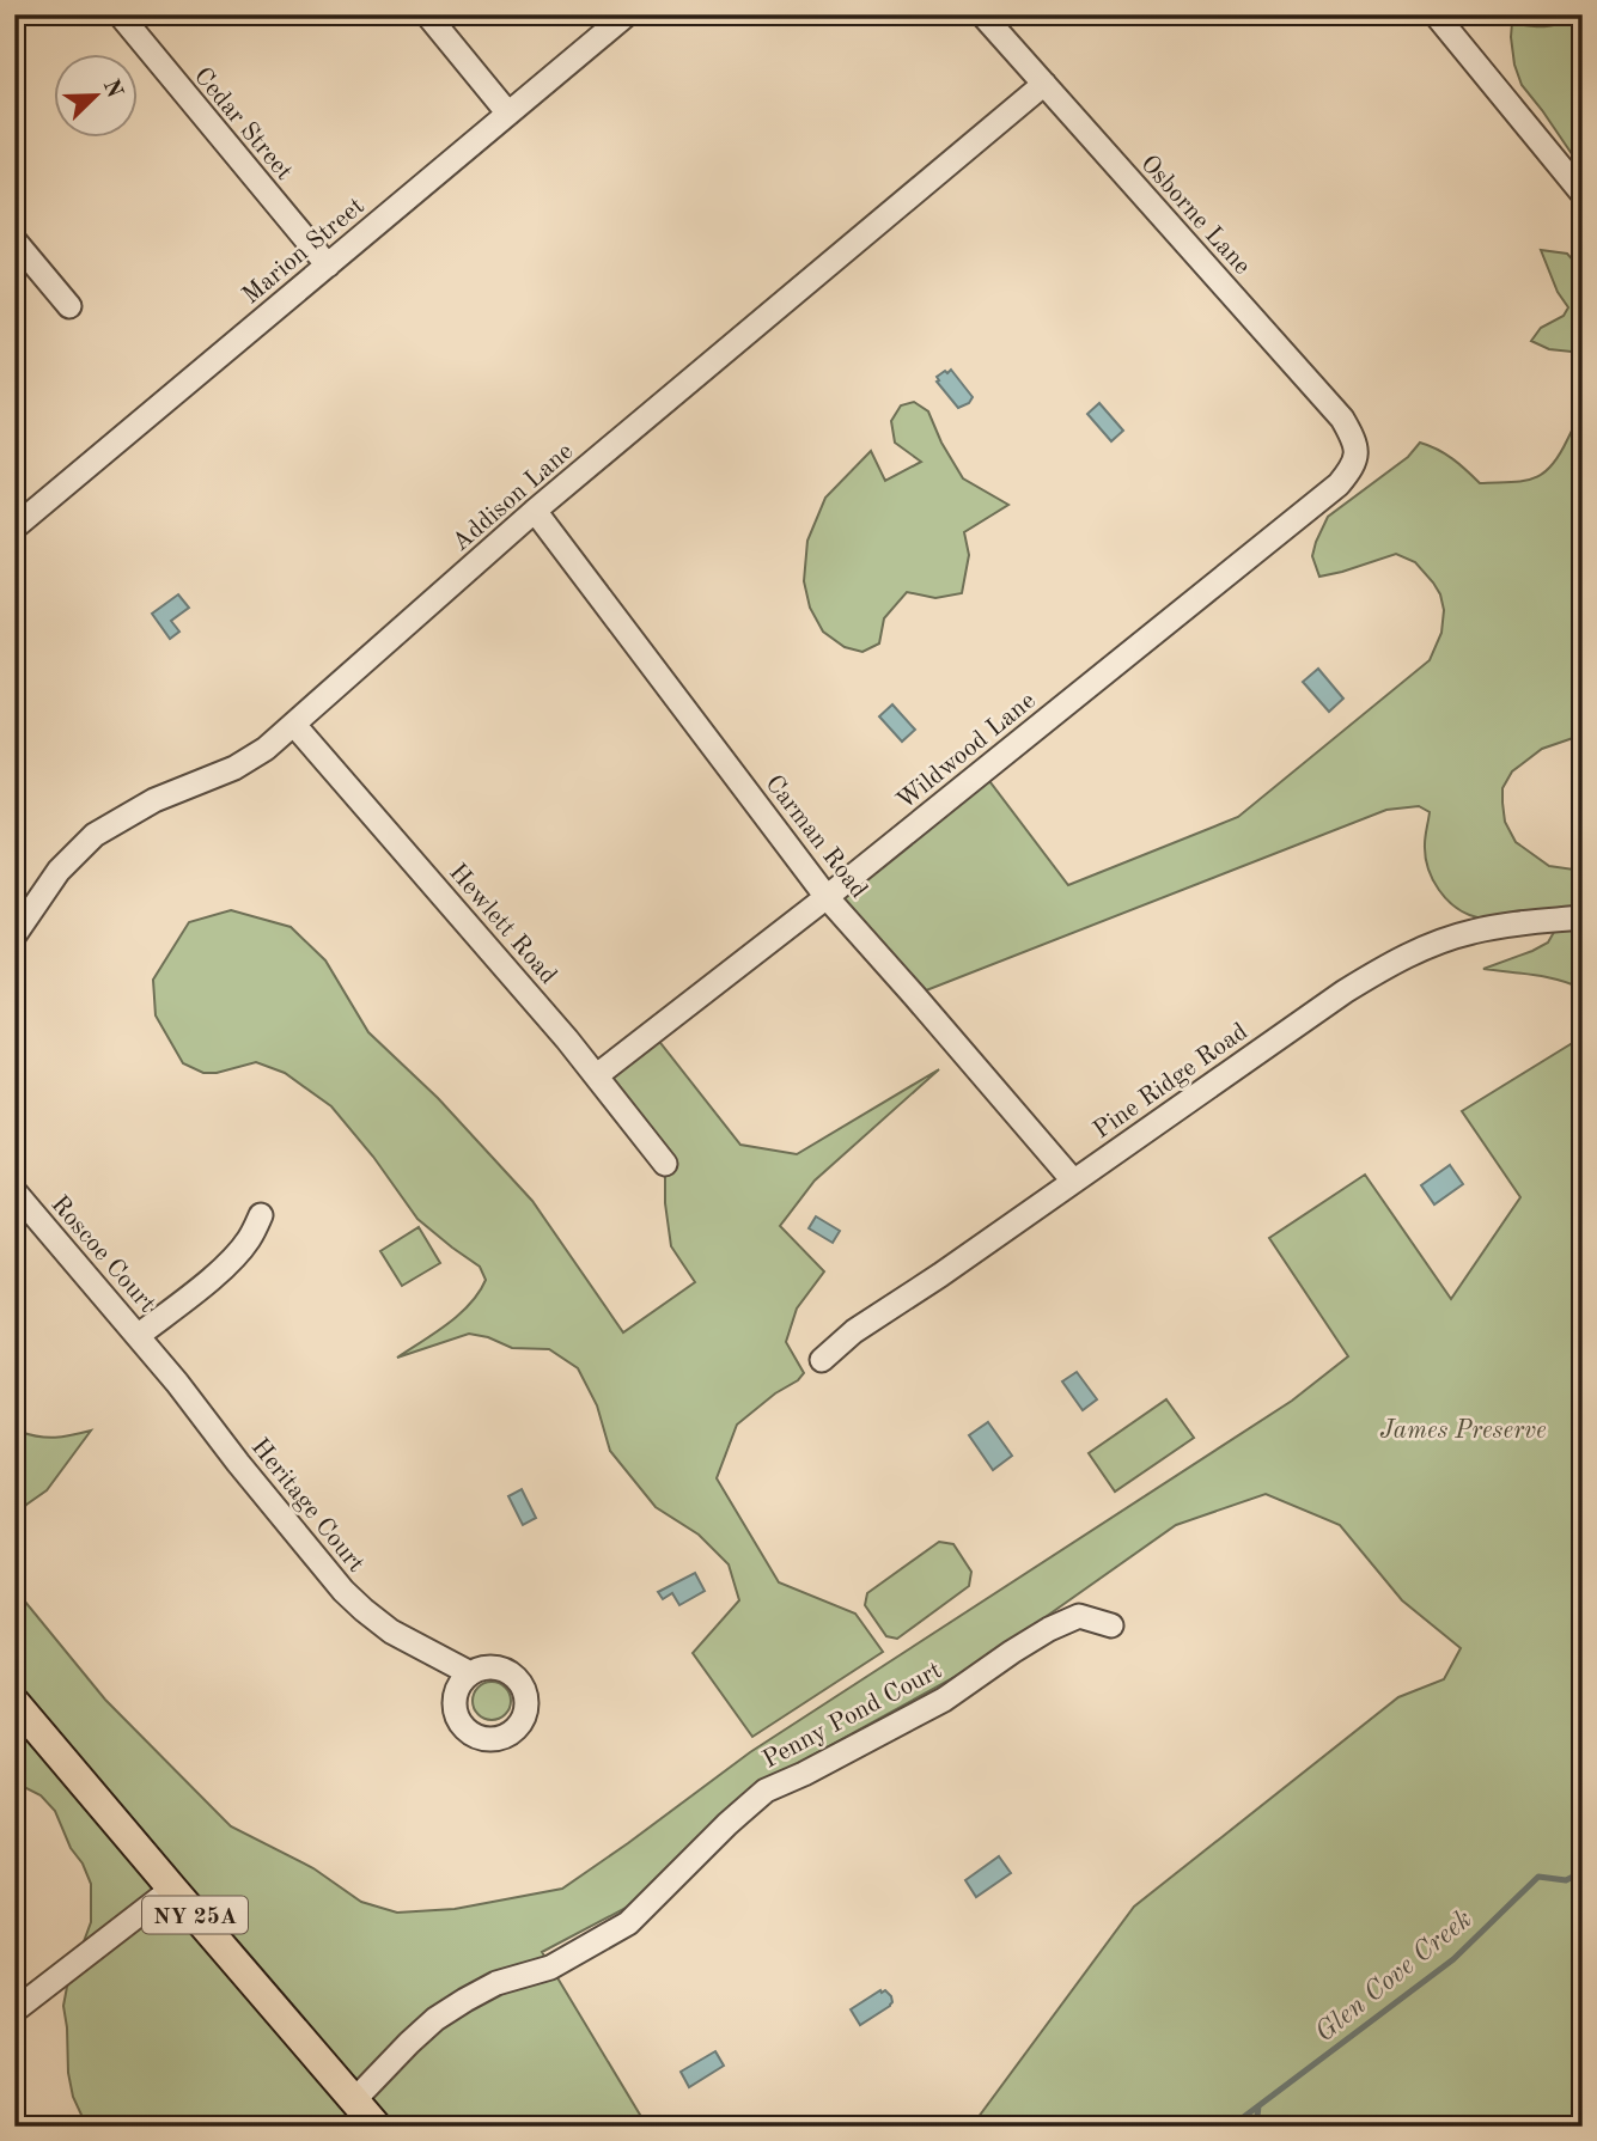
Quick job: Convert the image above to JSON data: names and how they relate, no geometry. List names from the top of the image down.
{
  "streets": {
    "main road": ["NY 25A"],
    "street": [
      "Cedar Street",
      "Osborne Lane",
      "Marion Street",
      "Addison Lane",
      "Wildwood Lane",
      "Carman Road",
      "Hewlett Road",
      "Pine Ridge Road",
      "Roscoe Court",
      "Heritage Court",
      "Penny Pond Court"
    ]
  },
  "crossings": [
    ["Cedar Street", "Marion Street"],
    ["Osborne Lane", "Addison Lane"],
    ["Osborne Lane", "Wildwood Lane"],
    ["Addison Lane", "Carman Road"],
    ["Addison Lane", "Hewlett Road"],
    ["Wildwood Lane", "Carman Road"],
    ["Wildwood Lane", "Hewlett Road"],
    ["Carman Road", "Pine Ridge Road"],
    ["Roscoe Court", "Heritage Court"],
    ["Penny Pond Court", "NY 25A"]
  ],
  "water": ["Glen Cove Creek"],
  "parks": ["James Preserve"],
  "north": "top right"
}
